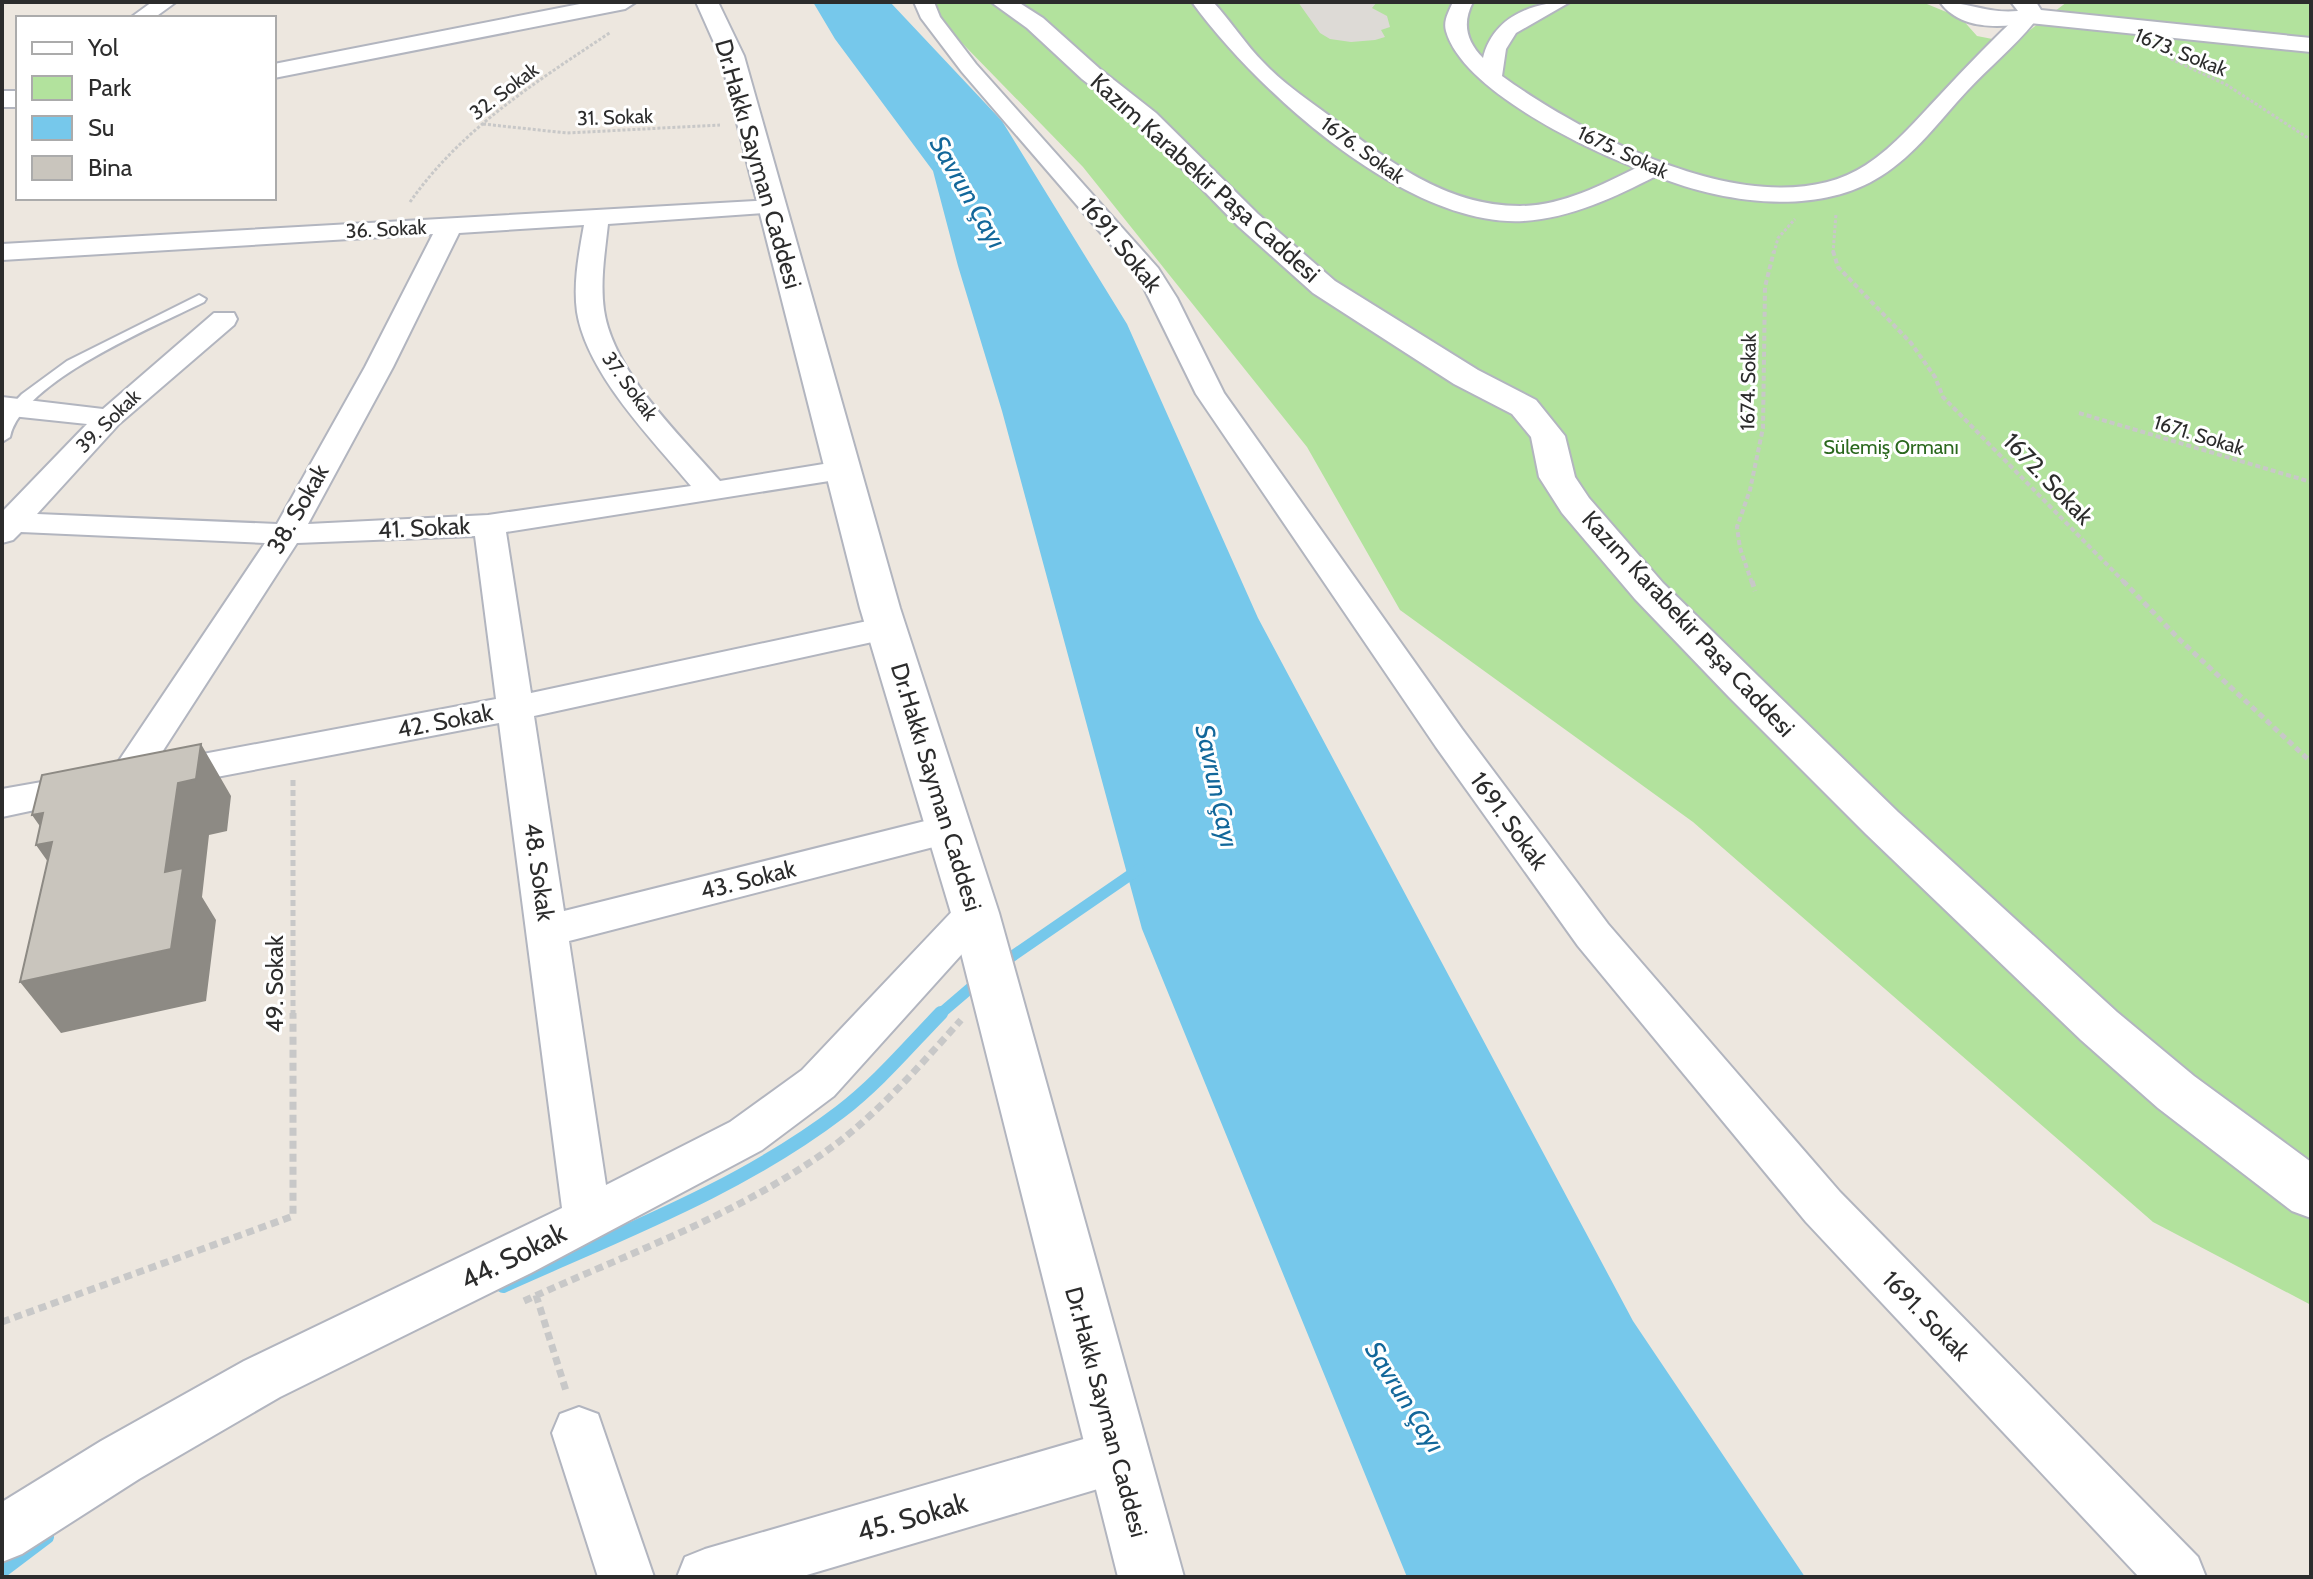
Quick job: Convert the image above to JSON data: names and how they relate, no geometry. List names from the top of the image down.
{
  "streets": {
    "street": [
      "1676. Sokak",
      "1675. Sokak",
      "Dr.Hakkı Sayman Caddesi",
      "Kazım Karabekir Paşa Caddesi",
      "36. Sokak",
      "1691. Sokak",
      "37. Sokak",
      "39. Sokak",
      "38. Sokak",
      "41. Sokak",
      "42. Sokak",
      "48. Sokak",
      "43. Sokak",
      "44. Sokak",
      "45. Sokak"
    ],
    "path": [
      "1673. Sokak",
      "32. Sokak",
      "31. Sokak",
      "1674. Sokak",
      "1671. Sokak",
      "1672. Sokak",
      "49. Sokak"
    ]
  },
  "crossings": [
    ["32. Sokak", "31. Sokak"],
    ["32. Sokak", "36. Sokak"],
    ["31. Sokak", "Dr.Hakkı Sayman Caddesi"],
    ["1676. Sokak", "1675. Sokak"],
    ["1675. Sokak", "1674. Sokak"],
    ["1675. Sokak", "1672. Sokak"],
    ["Dr.Hakkı Sayman Caddesi", "36. Sokak"],
    ["Dr.Hakkı Sayman Caddesi", "41. Sokak"],
    ["Dr.Hakkı Sayman Caddesi", "42. Sokak"],
    ["Dr.Hakkı Sayman Caddesi", "43. Sokak"],
    ["Dr.Hakkı Sayman Caddesi", "44. Sokak"],
    ["Dr.Hakkı Sayman Caddesi", "45. Sokak"],
    ["36. Sokak", "37. Sokak"],
    ["36. Sokak", "38. Sokak"],
    ["1674. Sokak", "1672. Sokak"],
    ["37. Sokak", "41. Sokak"],
    ["39. Sokak", "41. Sokak"],
    ["38. Sokak", "41. Sokak"],
    ["38. Sokak", "42. Sokak"],
    ["41. Sokak", "48. Sokak"],
    ["42. Sokak", "48. Sokak"],
    ["42. Sokak", "49. Sokak"],
    ["48. Sokak", "43. Sokak"],
    ["48. Sokak", "44. Sokak"]
  ],
  "water": ["Savrun Çayı"],
  "parks": ["Sülemiş Ormanı"],
  "legend": [
    "Yol",
    "Park",
    "Su",
    "Bina"
  ]
}
